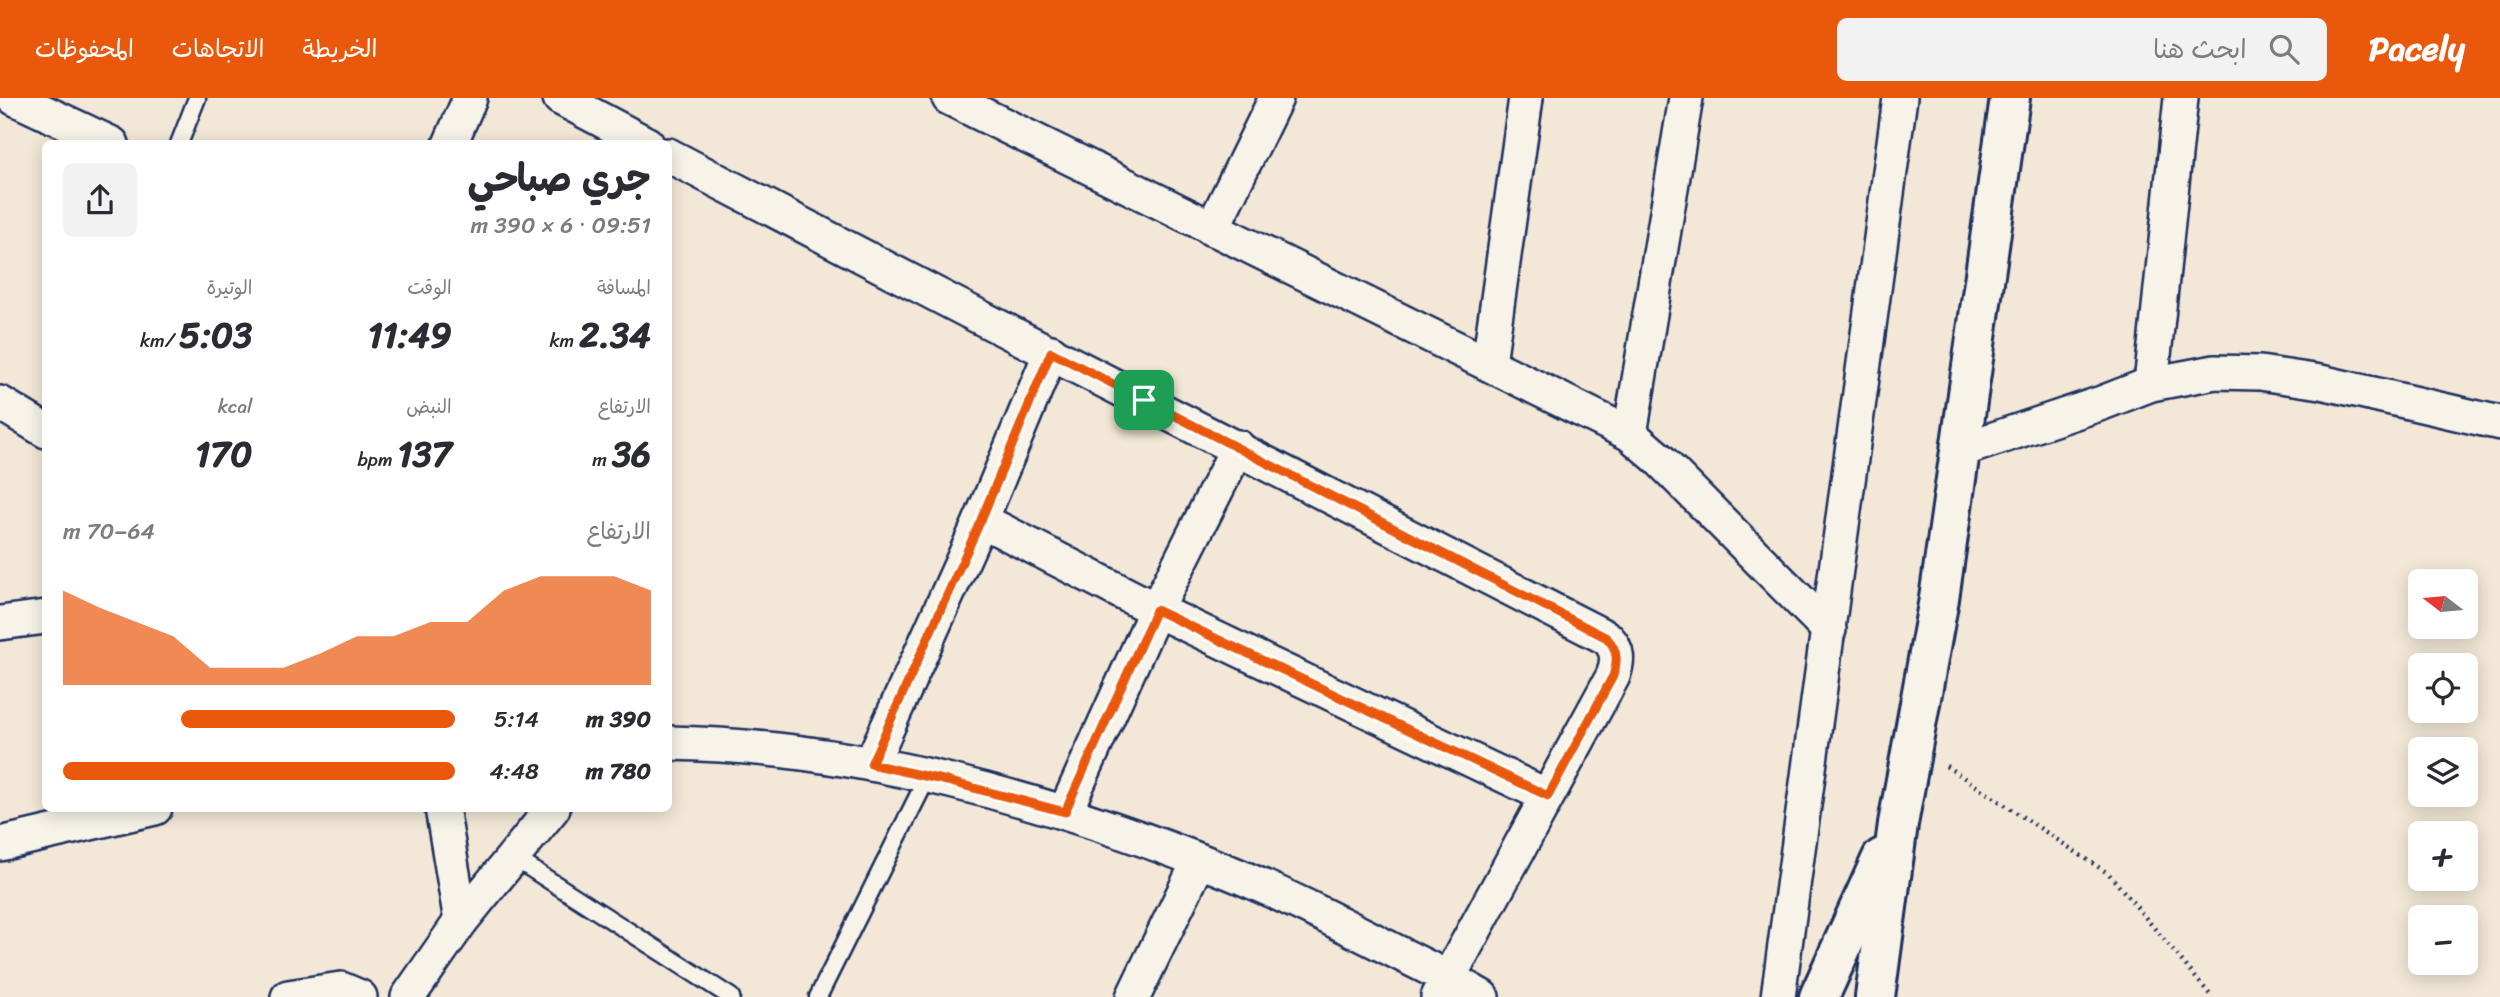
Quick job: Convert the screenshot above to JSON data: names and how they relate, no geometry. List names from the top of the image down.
{
  "north": "left",
  "page": {
    "header": "Pacely",
    "search": "ابحث هنا",
    "nav": ["الخريطة", "الاتجاهات", "المحفوظات"],
    "heading": ["جري صباحي", "09:51 · 6 × 390 m"],
    "stats": [
      ["المسافة", "2.34 km"],
      ["الوقت", "11:49"],
      ["الوتيرة", "5:03 /km"],
      ["الارتفاع", "36 m"],
      ["النبض", "137 bpm"],
      ["kcal", "170"]
    ],
    "chart": ["الارتفاع", "64–70 m"],
    "map_buttons": ["+", "−"],
    "list": [
      {
        "name": "390 m",
        "note": "5:14"
      },
      {
        "name": "780 m",
        "note": "4:48"
      }
    ]
  }
}
